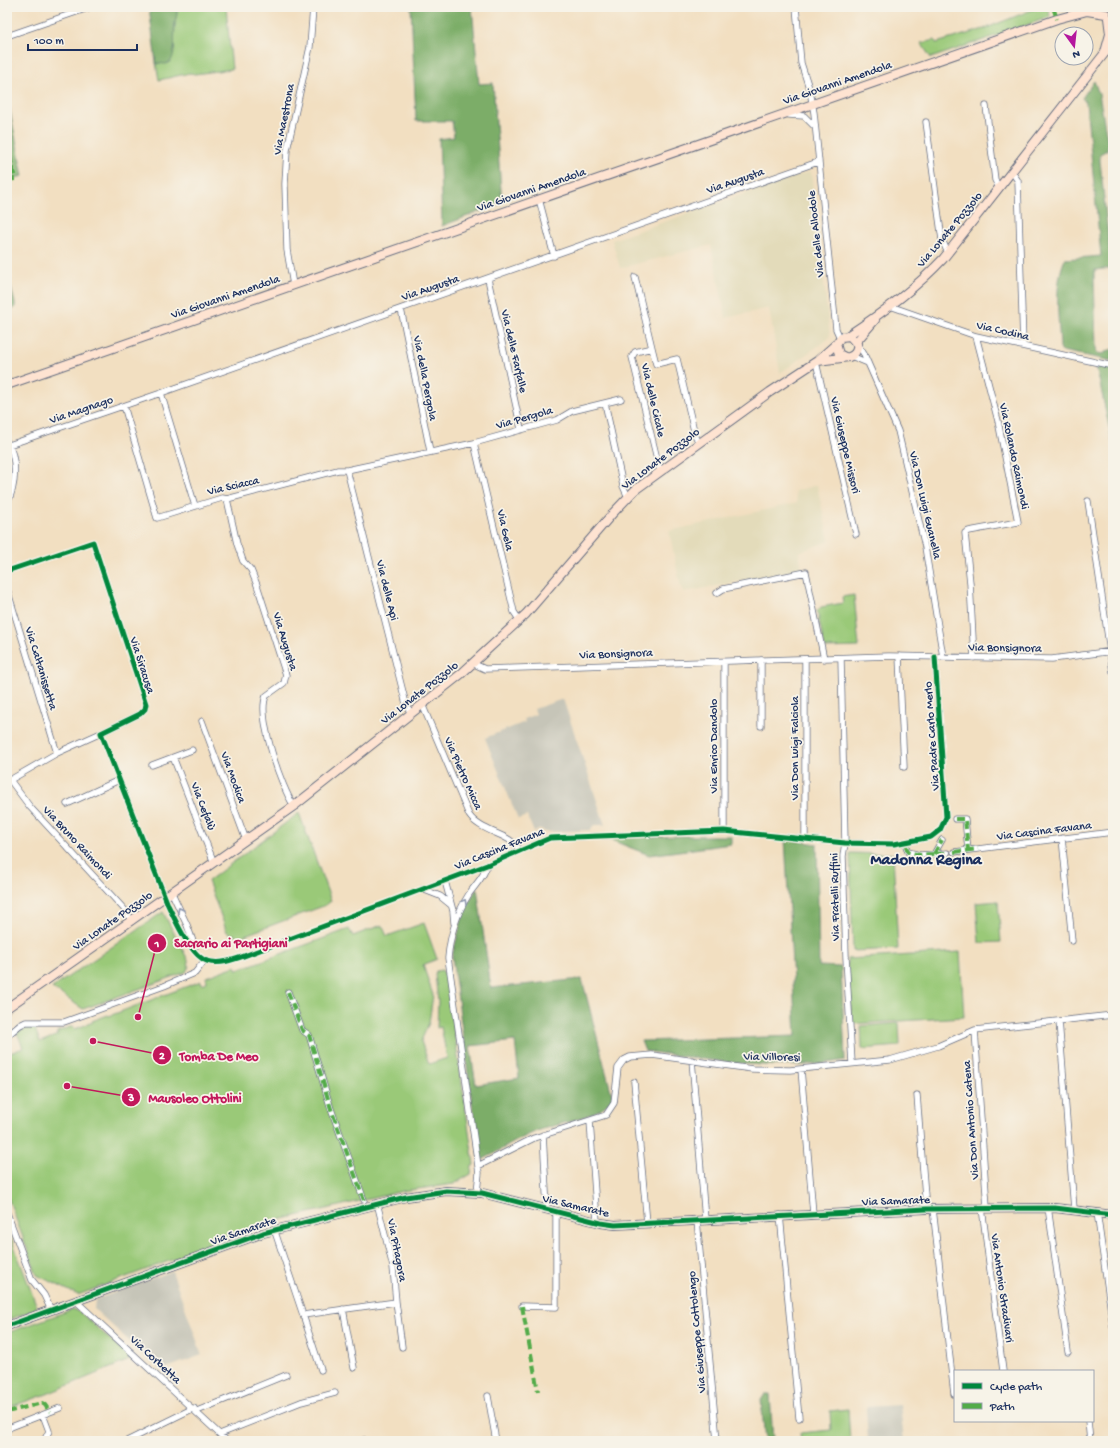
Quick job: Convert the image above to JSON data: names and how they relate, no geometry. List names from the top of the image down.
{
  "streets": {
    "street": [
      "Via Giovanni Amendola",
      "Via Maestrona",
      "Via Augusta",
      "Via Lonate Pozzolo",
      "Via delle Allodole",
      "Via Codina",
      "Via delle Farfalle",
      "Via della Pergola",
      "Via delle Cicale",
      "Via Magnago",
      "Via Pergola",
      "Via Giuseppe Missori",
      "Via Rolando Raimondi",
      "Via Sciacca",
      "Via Don Luigi Guanella",
      "Via Gela",
      "Via delle Api",
      "Via Bonsignora",
      "Via Siracusa",
      "Via Caltanissetta",
      "Via Padre Carlo Merlo",
      "Via Enrico Dandolo",
      "Via Don Luigi Falciola",
      "Via Pietro Micca",
      "Via Modica",
      "Via Cefalù",
      "Via Cascina Favana",
      "Via Bruno Raimondi",
      "Via Fratelli Ruffini",
      "Via Villoresi",
      "Via Don Antonio Catena",
      "Via Samarate",
      "Via Pitagora",
      "Via Antonio Stradivari",
      "Via Giuseppe Cottolengo",
      "Via Corbetta"
    ]
  },
  "crossings": [
    ["Via Giovanni Amendola", "Via Maestrona"],
    ["Via Giovanni Amendola", "Via delle Allodole"],
    ["Via Augusta", "Via Lonate Pozzolo"],
    ["Via Augusta", "Via delle Allodole"],
    ["Via Augusta", "Via delle Farfalle"],
    ["Via Augusta", "Via della Pergola"],
    ["Via Augusta", "Via Magnago"],
    ["Via Augusta", "Via Sciacca"],
    ["Via Lonate Pozzolo", "Via delle Allodole"],
    ["Via Lonate Pozzolo", "Via Codina"],
    ["Via Lonate Pozzolo", "Via delle Cicale"],
    ["Via Lonate Pozzolo", "Via Giuseppe Missori"],
    ["Via Lonate Pozzolo", "Via Don Luigi Guanella"],
    ["Via Lonate Pozzolo", "Via Gela"],
    ["Via Lonate Pozzolo", "Via delle Api"],
    ["Via Lonate Pozzolo", "Via Bonsignora"],
    ["Via Lonate Pozzolo", "Via Pietro Micca"],
    ["Via Lonate Pozzolo", "Via Modica"],
    ["Via Lonate Pozzolo", "Via Cefalù"],
    ["Via Lonate Pozzolo", "Via Bruno Raimondi"],
    ["Via delle Allodole", "Via Don Luigi Guanella"],
    ["Via Codina", "Via Rolando Raimondi"],
    ["Via delle Farfalle", "Via Pergola"],
    ["Via della Pergola", "Via Pergola"],
    ["Via della Pergola", "Via Sciacca"],
    ["Via Magnago", "Via Sciacca"],
    ["Via Pergola", "Via Sciacca"],
    ["Via Pergola", "Via Gela"],
    ["Via Rolando Raimondi", "Via Bonsignora"],
    ["Via Sciacca", "Via delle Api"],
    ["Via Don Luigi Guanella", "Via Bonsignora"],
    ["Via Bonsignora", "Via Padre Carlo Merlo"],
    ["Via Bonsignora", "Via Enrico Dandolo"],
    ["Via Bonsignora", "Via Don Luigi Falciola"],
    ["Via Bonsignora", "Via Fratelli Ruffini"],
    ["Via Padre Carlo Merlo", "Via Cascina Favana"],
    ["Via Enrico Dandolo", "Via Cascina Favana"],
    ["Via Don Luigi Falciola", "Via Cascina Favana"],
    ["Via Pietro Micca", "Via Cascina Favana"],
    ["Via Cascina Favana", "Via Fratelli Ruffini"],
    ["Via Cascina Favana", "Via Villoresi"],
    ["Via Cascina Favana", "Via Samarate"],
    ["Via Fratelli Ruffini", "Via Villoresi"],
    ["Via Villoresi", "Via Don Antonio Catena"],
    ["Via Don Antonio Catena", "Via Samarate"],
    ["Via Don Antonio Catena", "Via Antonio Stradivari"],
    ["Via Samarate", "Via Pitagora"],
    ["Via Samarate", "Via Antonio Stradivari"],
    ["Via Samarate", "Via Giuseppe Cottolengo"],
    ["Via Samarate", "Via Corbetta"]
  ],
  "districts": ["Madonna Regina"],
  "places": ["Sacrario ai Partigiani", "Tomba De Meo", "Mausoleo Ottolini"],
  "legend": ["Cycle path", "Path"],
  "scale_bar": "100 m",
  "north": "bottom"
}
